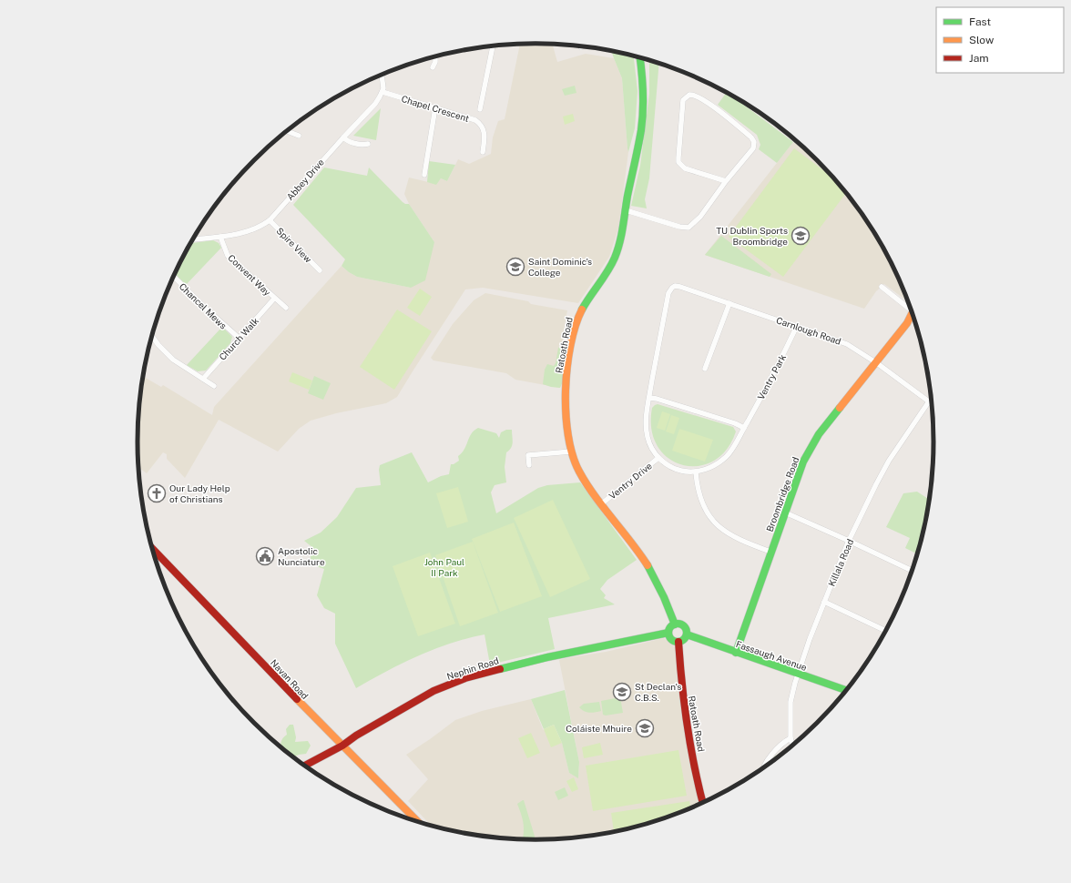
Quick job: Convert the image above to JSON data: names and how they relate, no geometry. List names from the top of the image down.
{
  "streets": {
    "main road": [
      "Ratoath Road",
      "Broombridge Road",
      "Fassaugh Avenue",
      "Nephin Road",
      "Navan Road"
    ],
    "street": [
      "Chapel Crescent",
      "Abbey Drive",
      "Spire View",
      "Convent Way",
      "Chancel Mews",
      "Carnlough Road",
      "Church Walk",
      "Ventry Park",
      "Ventry Drive",
      "Killala Road"
    ]
  },
  "crossings": [
    ["Chapel Crescent", "Abbey Drive"],
    ["Abbey Drive", "Spire View"],
    ["Abbey Drive", "Convent Way"],
    ["Convent Way", "Church Walk"],
    ["Chancel Mews", "Church Walk"],
    ["Carnlough Road", "Ventry Park"],
    ["Carnlough Road", "Broombridge Road"],
    ["Carnlough Road", "Killala Road"],
    ["Ratoath Road", "Ventry Drive"],
    ["Ratoath Road", "Fassaugh Avenue"],
    ["Ratoath Road", "Nephin Road"],
    ["Ventry Park", "Ventry Drive"],
    ["Broombridge Road", "Fassaugh Avenue"],
    ["Killala Road", "Fassaugh Avenue"],
    ["Fassaugh Avenue", "Nephin Road"],
    ["Nephin Road", "Navan Road"]
  ],
  "parks": ["John Paul II Park"],
  "places": {
    "school or university": [
      "TU Dublin Sports Broombridge",
      "Saint Dominic's College",
      "St Declan's C.B.S.",
      "Coláiste Mhuire"
    ],
    "church": ["Our Lady Help of Christians"],
    "public building": ["Apostolic Nunciature"]
  },
  "legend": ["Fast", "Slow", "Jam"]
}
